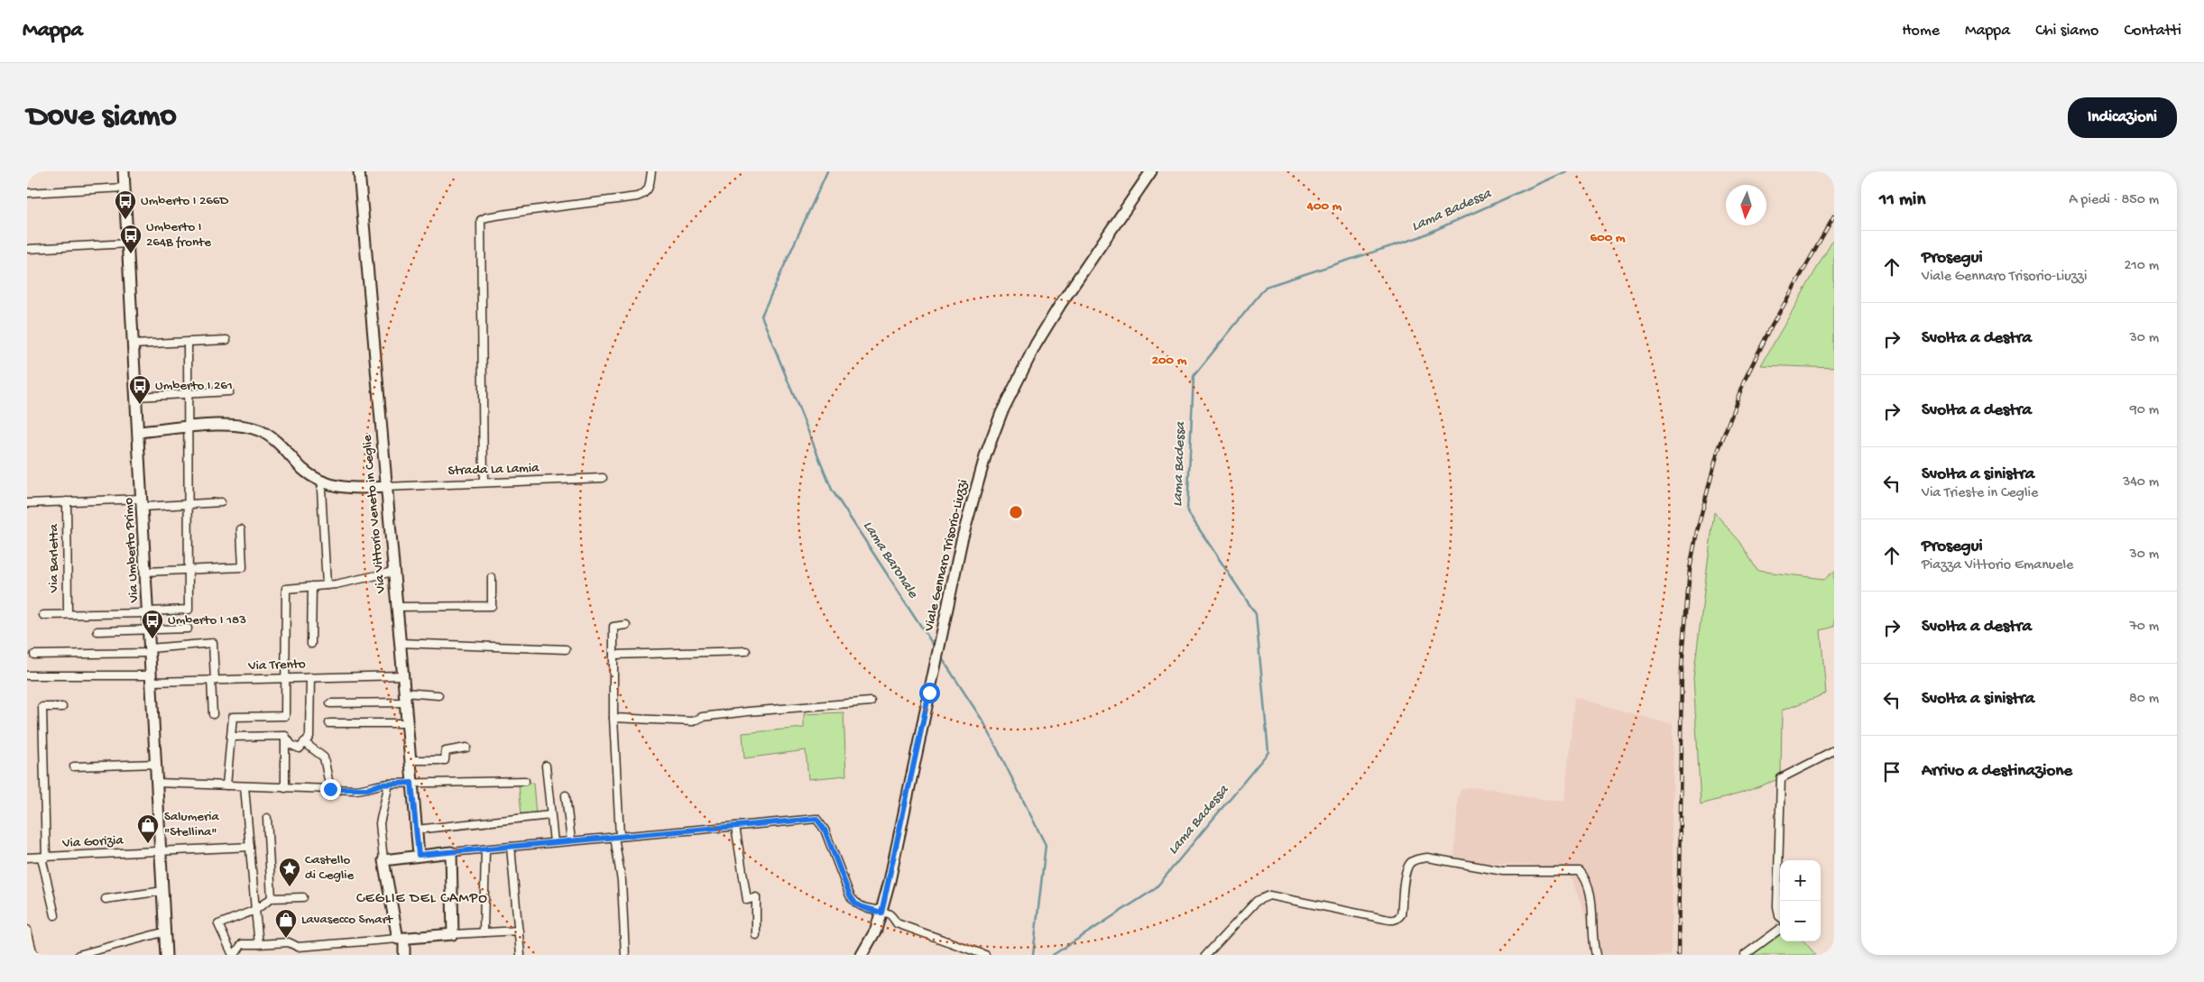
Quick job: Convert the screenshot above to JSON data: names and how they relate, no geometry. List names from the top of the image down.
{
  "streets": {
    "main road": ["Via Vittorio Veneto in Ceglie", "Via Umberto Primo", "Viale Gennaro Trisorio-Liuzzi"],
    "street": [
      "Strada La Lamia",
      "Via Barletta",
      "Via Trento",
      "Via Gorizia"
    ]
  },
  "crossings": [
    ["Strada La Lamia", "Via Vittorio Veneto in Ceglie"],
    ["Via Vittorio Veneto in Ceglie", "Via Trento"],
    ["Via Umberto Primo", "Via Trento"],
    ["Via Umberto Primo", "Via Gorizia"]
  ],
  "districts": ["CEGLIE DEL CAMPO"],
  "water": ["Lama Badessa", "Lama Baronale"],
  "places": {
    "bus stop": [
      "Umberto I 266D",
      "Umberto I 264B fronte",
      "Umberto I 261",
      "Umberto I 183"
    ],
    "shop": ["Salumeria \"Stellina\"", "Lavasecco Smart"],
    "place": ["Castello di Ceglie"]
  },
  "north": "bottom",
  "page": {
    "header": "Mappa",
    "nav": [
      "Home",
      "Mappa",
      "Chi siamo",
      "Contatti"
    ],
    "buttons": "Indicazioni",
    "title": "Dove siamo",
    "heading": ["11 min", "A piedi · 850 m"],
    "list": [
      ["Prosegui", "Viale Gennaro Trisorio-Liuzzi", "210 m"],
      ["Svolta a destra", "30 m"],
      ["Svolta a destra", "90 m"],
      ["Svolta a sinistra", "Via Trieste in Ceglie", "340 m"],
      ["Prosegui", "Piazza Vittorio Emanuele", "30 m"],
      ["Svolta a destra", "70 m"],
      ["Svolta a sinistra", "80 m"],
      "Arrivo a destinazione"
    ],
    "map_buttons": ["+", "−"]
  },
  "rings": ["400 m", "600 m", "200 m"]
}
